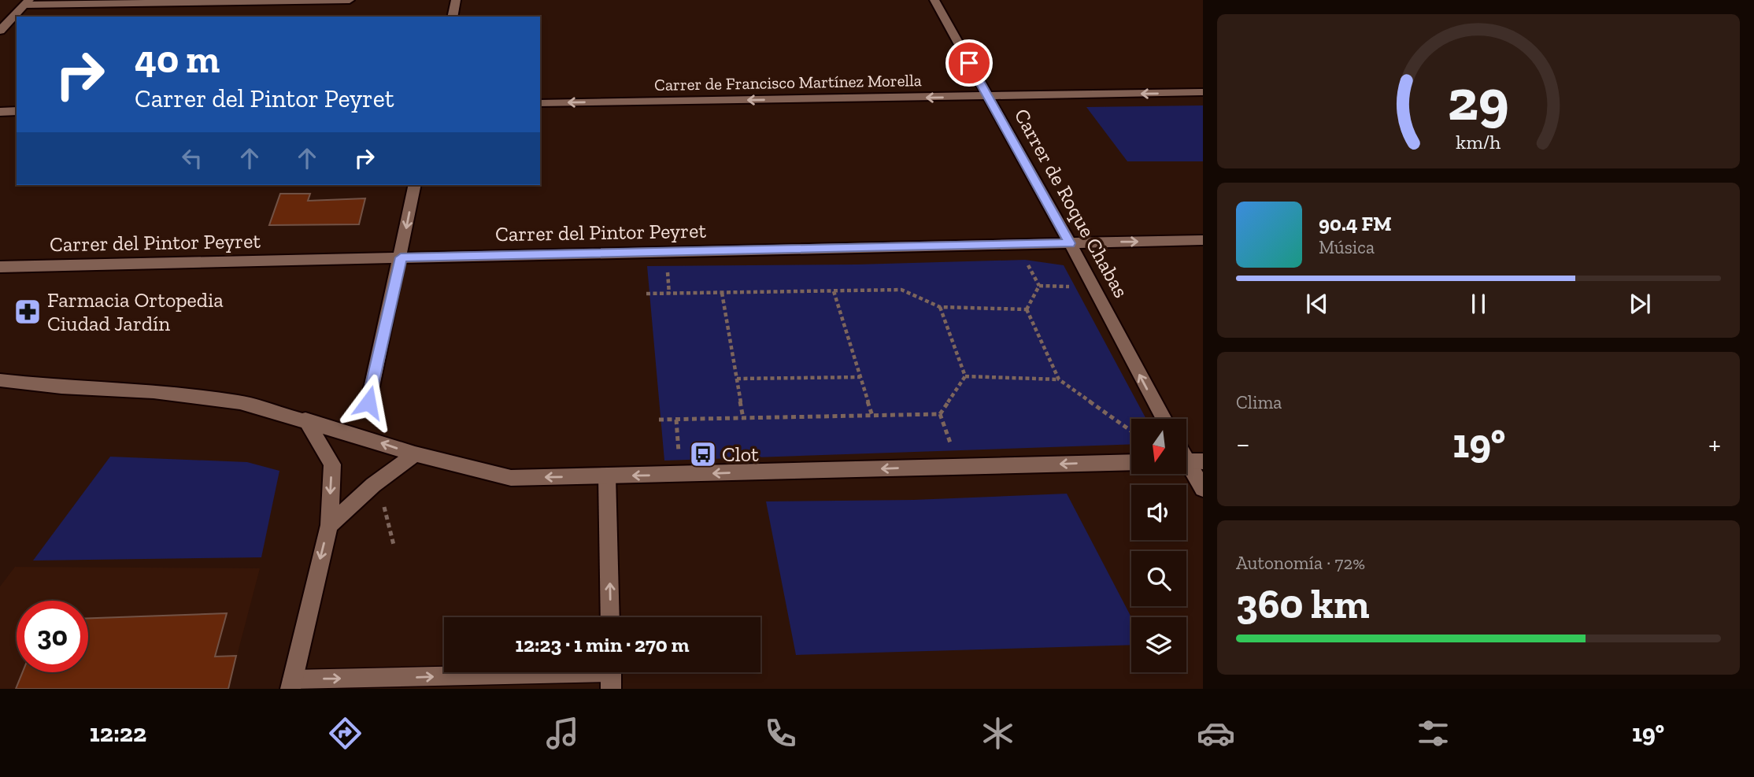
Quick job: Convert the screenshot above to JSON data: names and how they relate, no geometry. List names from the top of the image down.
{
  "streets": {
    "street": ["Carrer de Francisco Martínez Morella", "Carrer de Roque Chabas", "Carrer del Pintor Peyret"]
  },
  "crossings": [
    ["Carrer de Francisco Martínez Morella", "Carrer de Roque Chabas"],
    ["Carrer de Roque Chabas", "Carrer del Pintor Peyret"]
  ],
  "one_way": ["Carrer de Francisco Martínez Morella", "Carrer de Roque Chabas"],
  "places": {
    "pharmacy": ["Farmacia Ortopedia Ciudad Jardín"],
    "bus stop": ["Clot"]
  },
  "north": "bottom",
  "page": {
    "turn": ["40 m", "Carrer del Pintor Peyret"],
    "song": ["90.4 FM", "Música"],
    "tile": [
      "Clima",
      ["Autonomía · 72%", "360 km"]
    ],
    "heat": ["−", "19°", "+"],
    "limit": "30",
    "trip": "12:23 · 1 min · 270 m",
    "tabs": ["12:22", "19°"],
    "gauge": ["29", "km/h"]
  }
}
